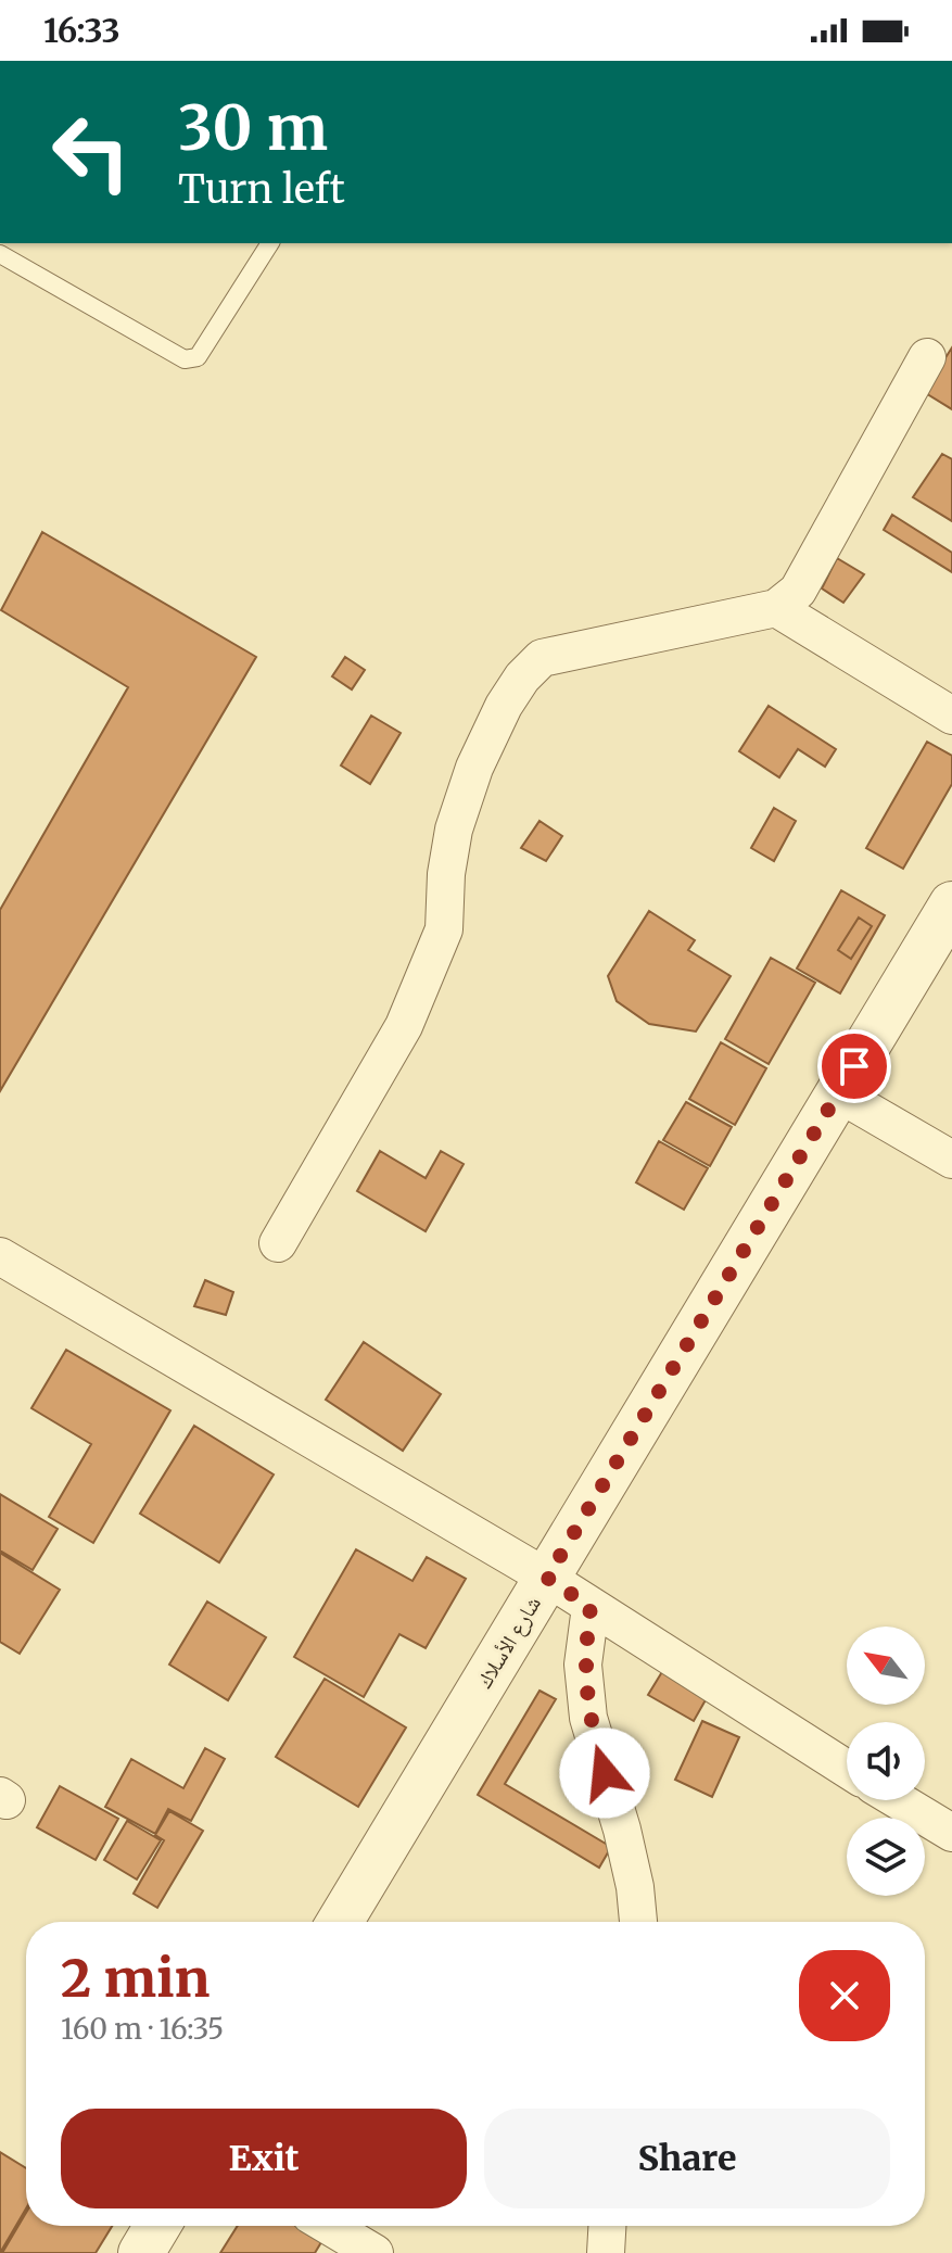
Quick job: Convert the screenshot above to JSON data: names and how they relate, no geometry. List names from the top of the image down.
{
  "streets": {
    "street": ["شارع الأسلاك"]
  },
  "north": "top left",
  "page": {
    "status": "16:33",
    "turn": ["30 m", "Turn left"],
    "heading": ["2 min", "160 m · 16:35"],
    "buttons": ["Exit", "Share"]
  }
}
